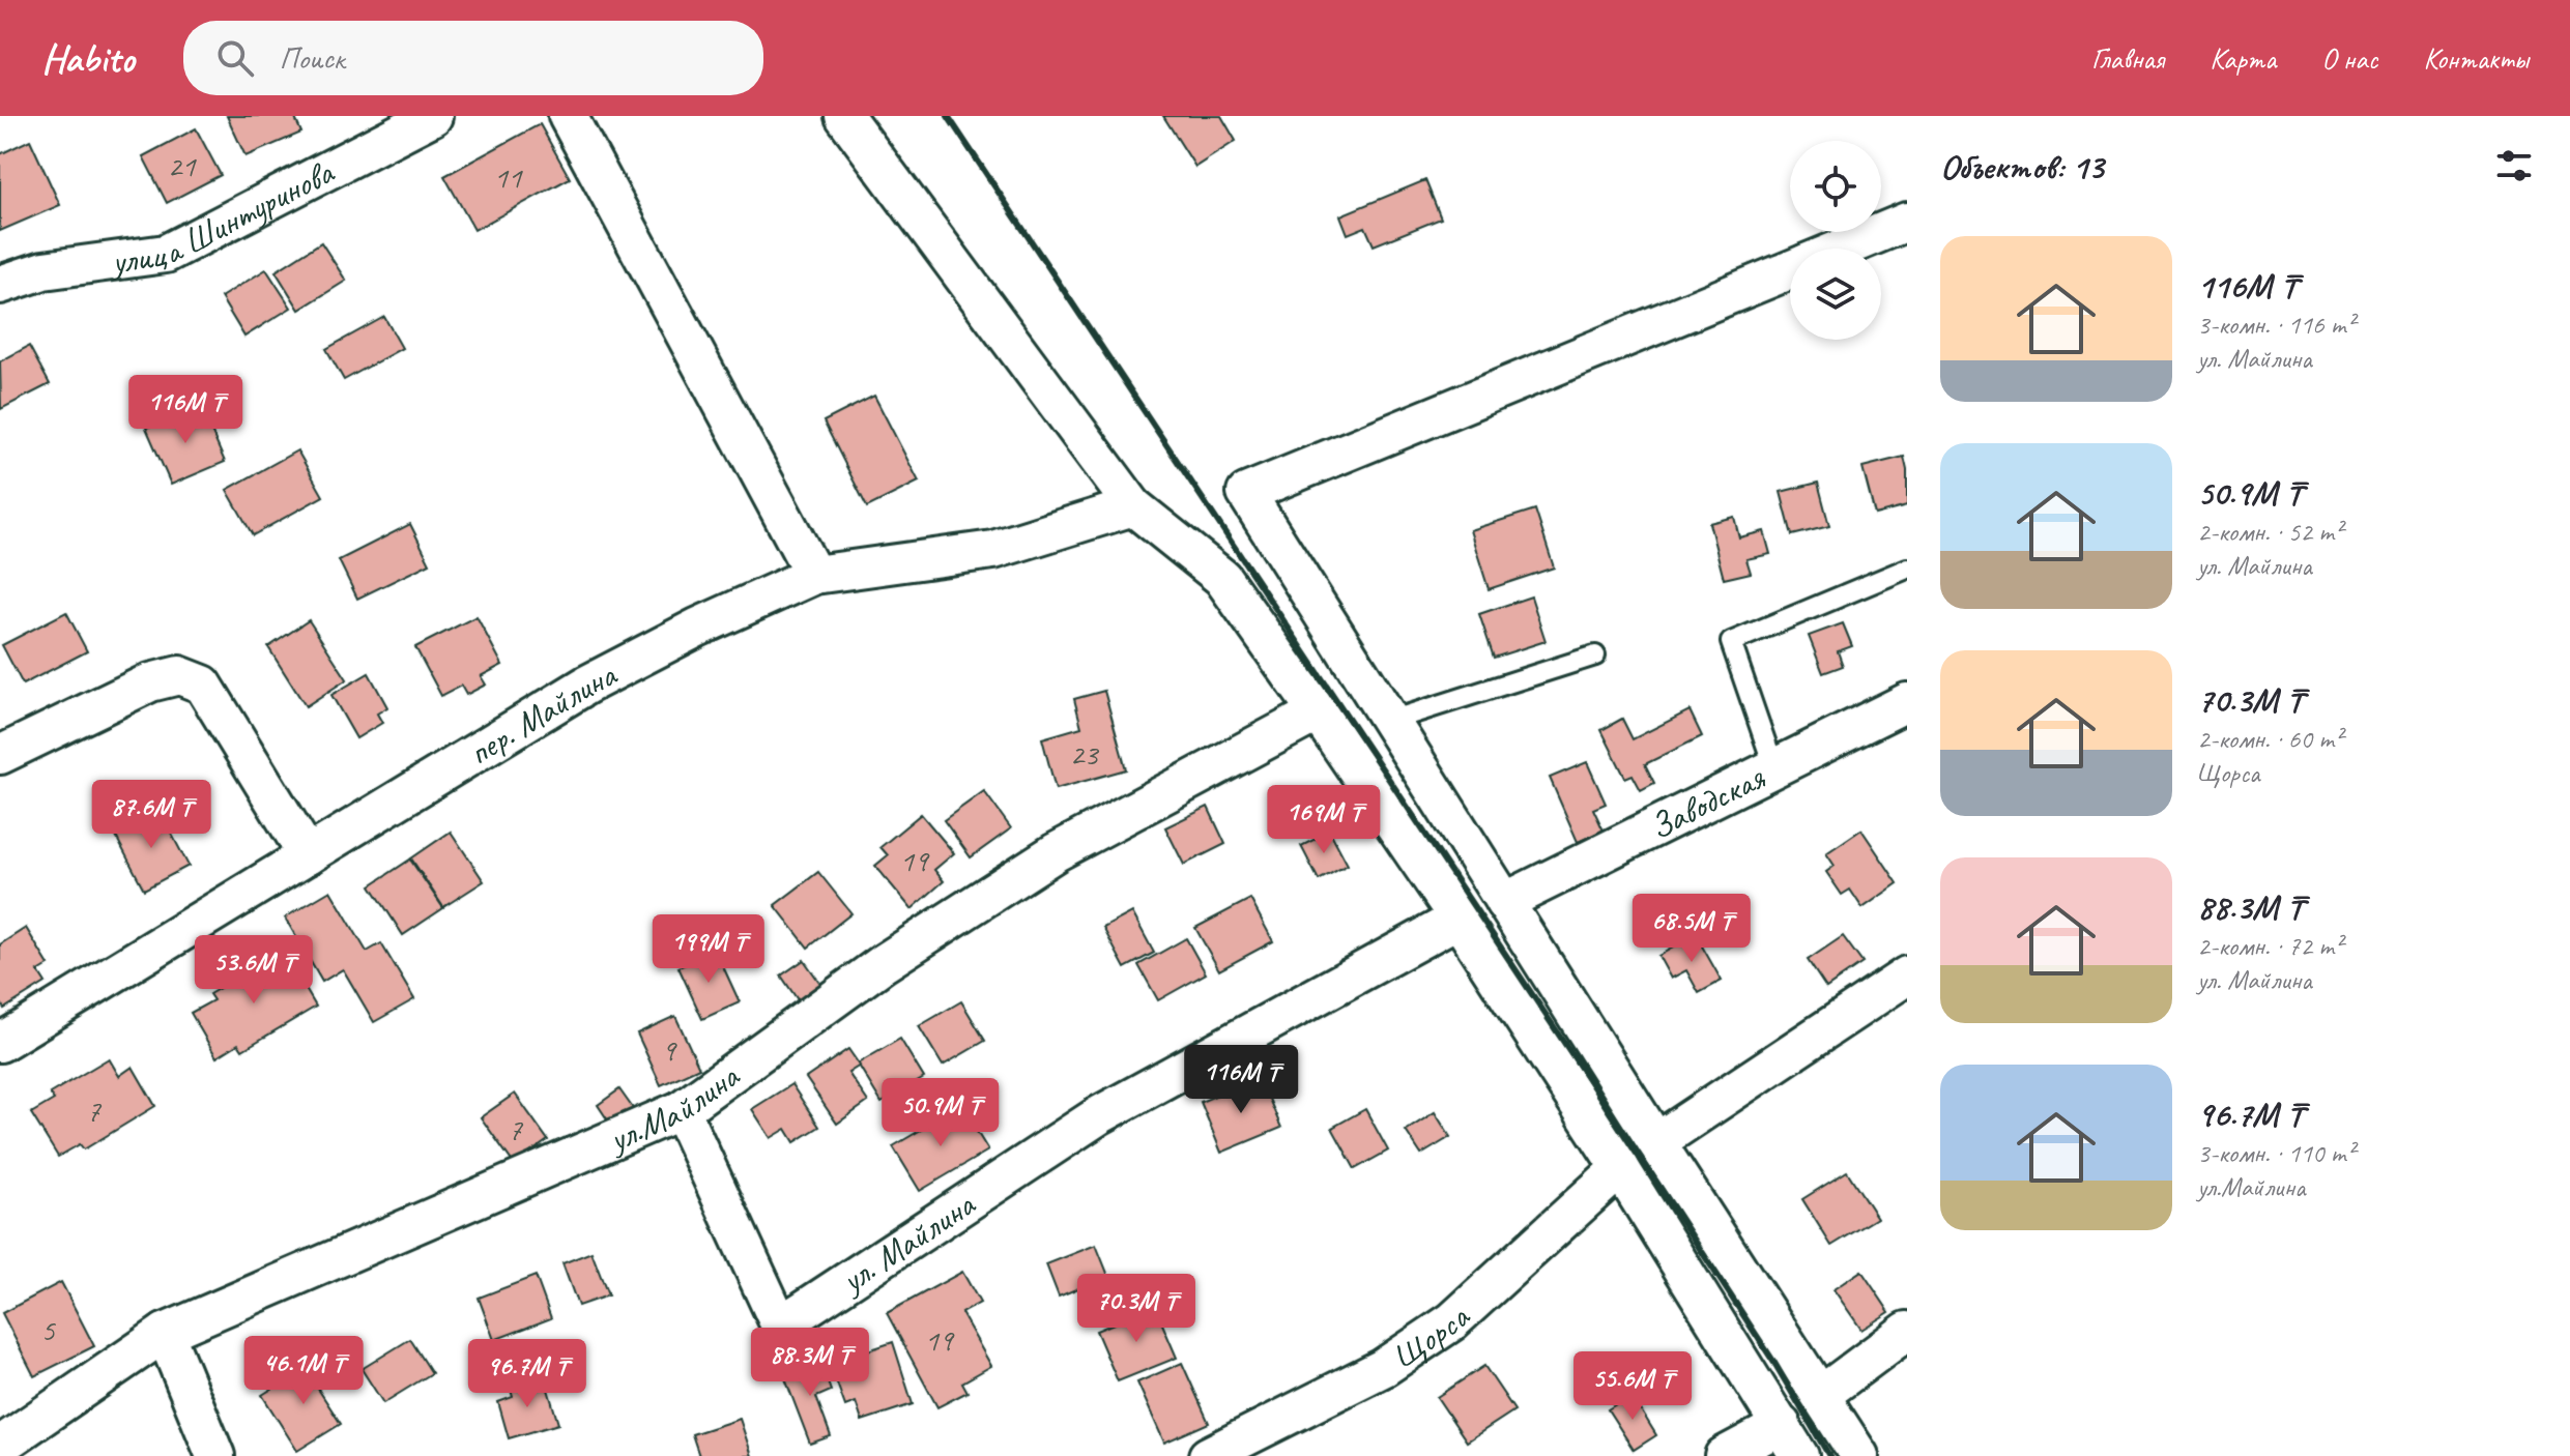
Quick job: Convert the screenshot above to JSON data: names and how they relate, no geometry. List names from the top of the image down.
{
  "streets": {
    "street": [
      "улица Шинтуринова",
      "пер. Майлина",
      "Заводская",
      "ул.Майлина",
      "ул. Майлина",
      "Щорса"
    ]
  },
  "crossings": [
    ["ул.Майлина", "ул. Майлина"]
  ],
  "house_numbers": [
    "21",
    "11",
    "23",
    "19",
    "9",
    "7",
    "7",
    "5",
    "19"
  ],
  "page": {
    "header": "Habito",
    "search": "Поиск",
    "nav": [
      "Главная",
      "Карта",
      "О нас",
      "Контакты"
    ],
    "heading": "Объектов: 13",
    "list": [
      {
        "name": "116M ₸",
        "note": "3-комн. · 116 m² · ул. Майлина"
      },
      {
        "name": "50.9M ₸",
        "note": "2-комн. · 52 m² · ул. Майлина"
      },
      {
        "name": "70.3M ₸",
        "note": "2-комн. · 60 m² · Щорса"
      },
      {
        "name": "88.3M ₸",
        "note": "2-комн. · 72 m² · ул. Майлина"
      },
      {
        "name": "96.7M ₸",
        "note": "3-комн. · 110 m² · ул.Майлина"
      }
    ],
    "price": [
      "116M ₸",
      "87.6M ₸",
      "169M ₸",
      "68.5M ₸",
      "199M ₸",
      "53.6M ₸",
      "116M ₸",
      "50.9M ₸",
      "70.3M ₸",
      "88.3M ₸",
      "46.1M ₸",
      "96.7M ₸",
      "55.6M ₸"
    ]
  }
}
